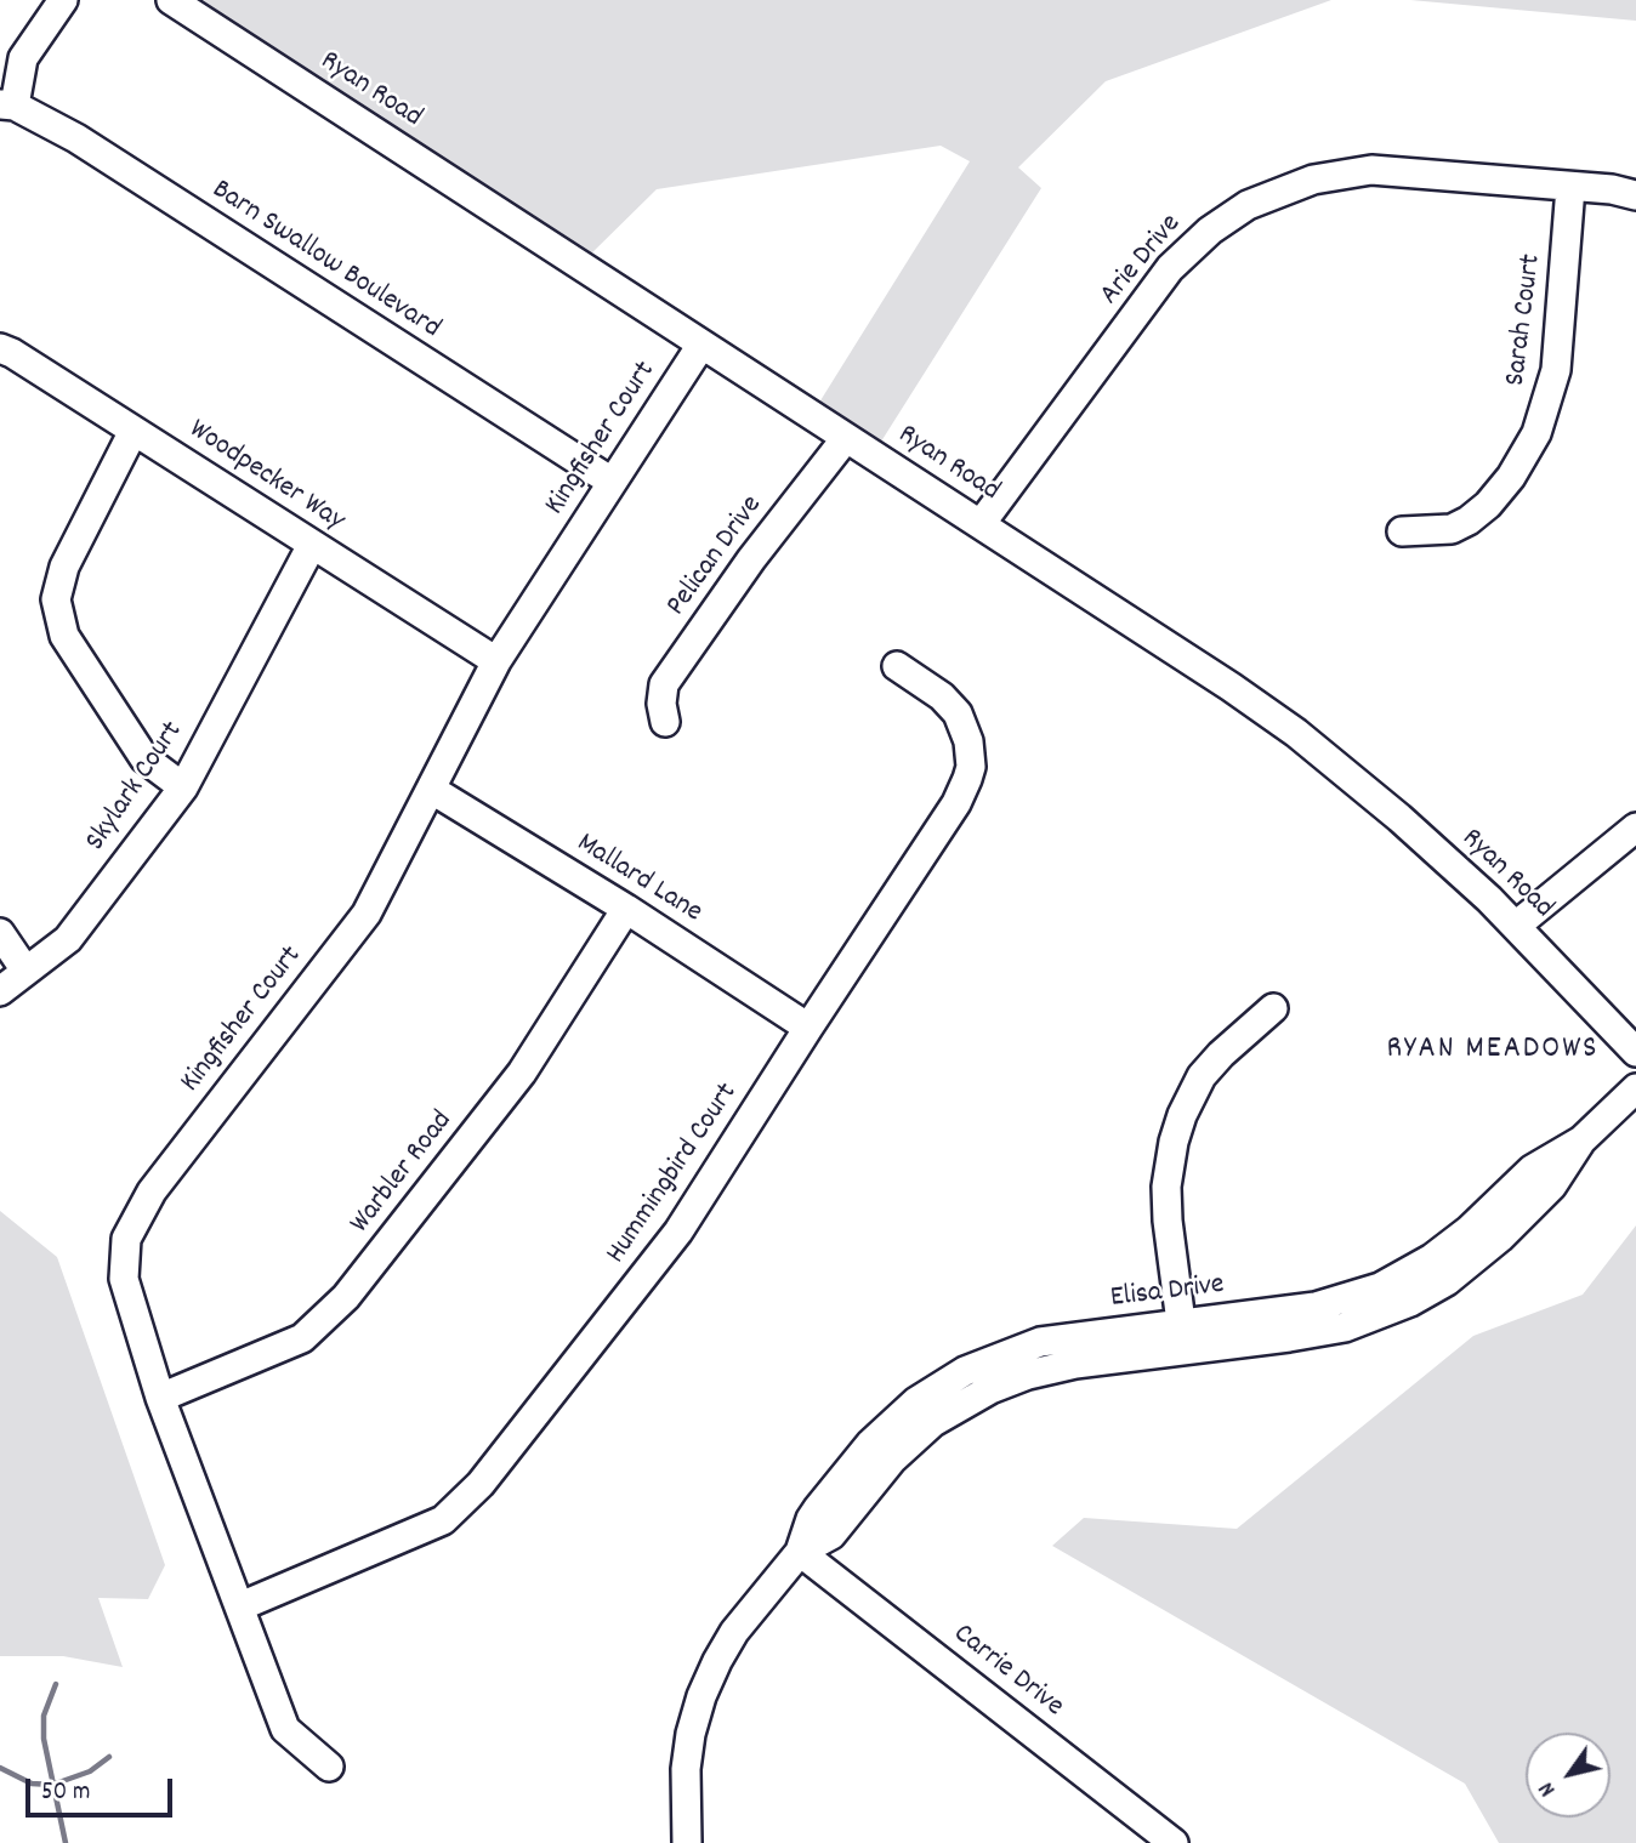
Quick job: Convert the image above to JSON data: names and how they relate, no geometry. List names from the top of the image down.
{
  "streets": {
    "street": [
      "Ryan Road",
      "Barn Swallow Boulevard",
      "Arie Drive",
      "Sarah Court",
      "Kingfisher Court",
      "Woodpecker Way",
      "Pelican Drive",
      "Skylark Court",
      "Mallard Lane",
      "Warbler Road",
      "Hummingbird Court",
      "Elisa Drive",
      "Carrie Drive"
    ]
  },
  "crossings": [
    ["Ryan Road", "Arie Drive"],
    ["Ryan Road", "Kingfisher Court"],
    ["Ryan Road", "Pelican Drive"],
    ["Barn Swallow Boulevard", "Kingfisher Court"],
    ["Arie Drive", "Sarah Court"],
    ["Kingfisher Court", "Woodpecker Way"],
    ["Kingfisher Court", "Mallard Lane"],
    ["Kingfisher Court", "Warbler Road"],
    ["Kingfisher Court", "Hummingbird Court"],
    ["Woodpecker Way", "Skylark Court"],
    ["Mallard Lane", "Warbler Road"],
    ["Mallard Lane", "Hummingbird Court"],
    ["Elisa Drive", "Carrie Drive"]
  ],
  "districts": ["RYAN MEADOWS"],
  "scale_bar": "50 m",
  "north": "bottom left"
}
